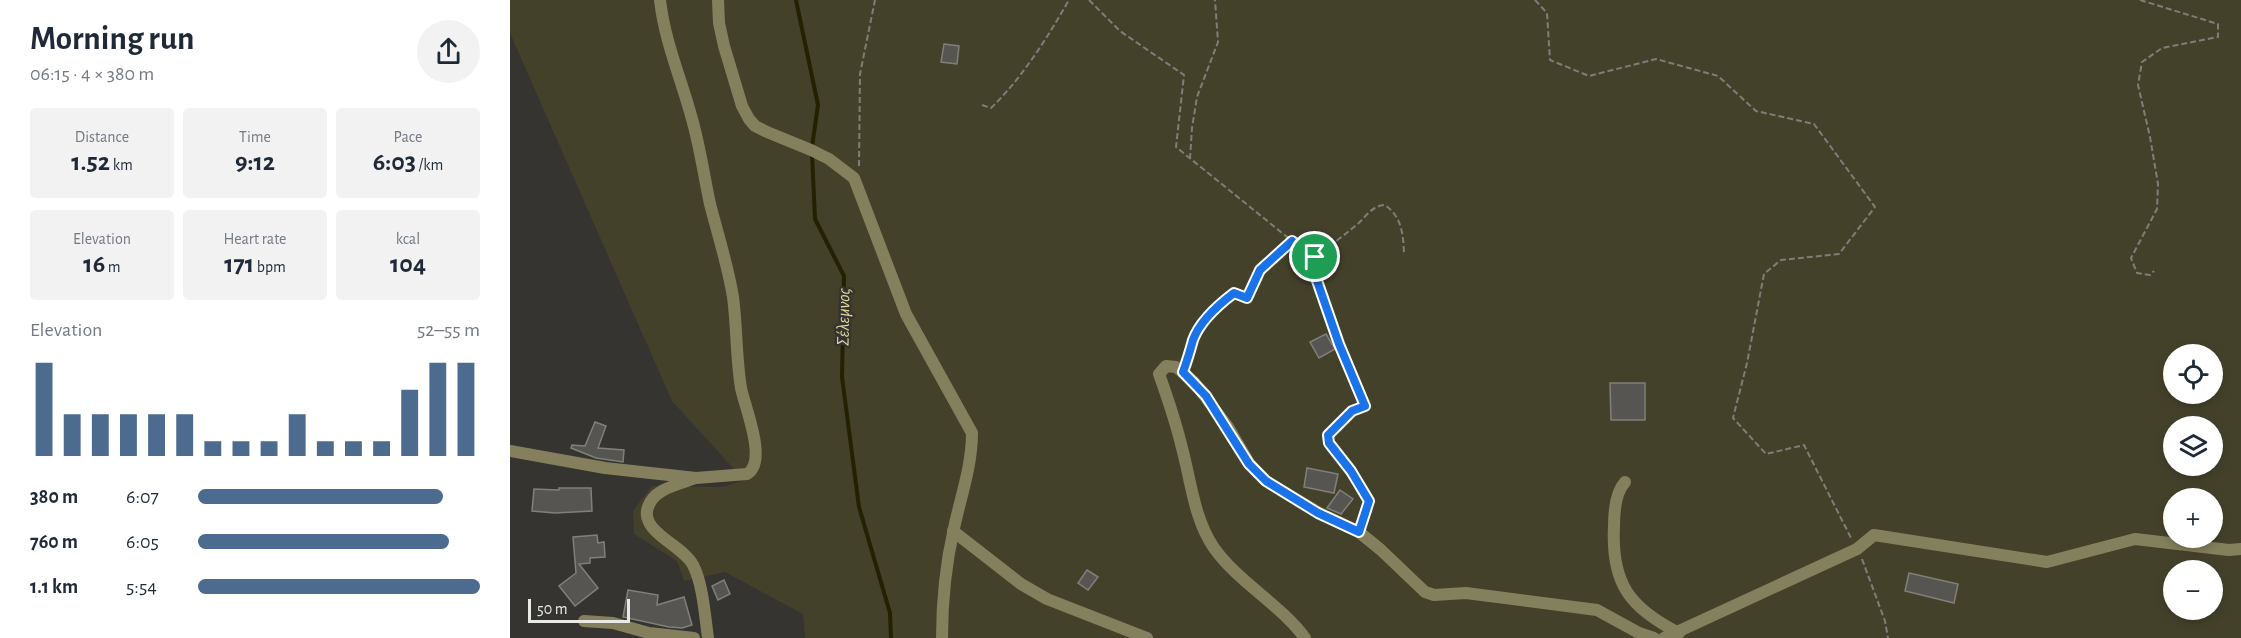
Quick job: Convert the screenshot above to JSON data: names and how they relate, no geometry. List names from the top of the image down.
{
  "water": ["Σέλεμνος"],
  "scale_bar": "50 m",
  "page": {
    "heading": ["Morning run", "06:15 · 4 × 380 m"],
    "stats": [
      ["Distance", "1.52 km"],
      ["Time", "9:12"],
      ["Pace", "6:03 /km"],
      ["Elevation", "16 m"],
      ["Heart rate", "171 bpm"],
      ["kcal", "104"]
    ],
    "chart": ["Elevation", "52–55 m"],
    "map_buttons": ["+", "−"],
    "list": [
      {
        "name": "380 m",
        "note": "6:07"
      },
      {
        "name": "760 m",
        "note": "6:05"
      },
      {
        "name": "1.1 km",
        "note": "5:54"
      }
    ],
    "scale": "50 m"
  }
}
